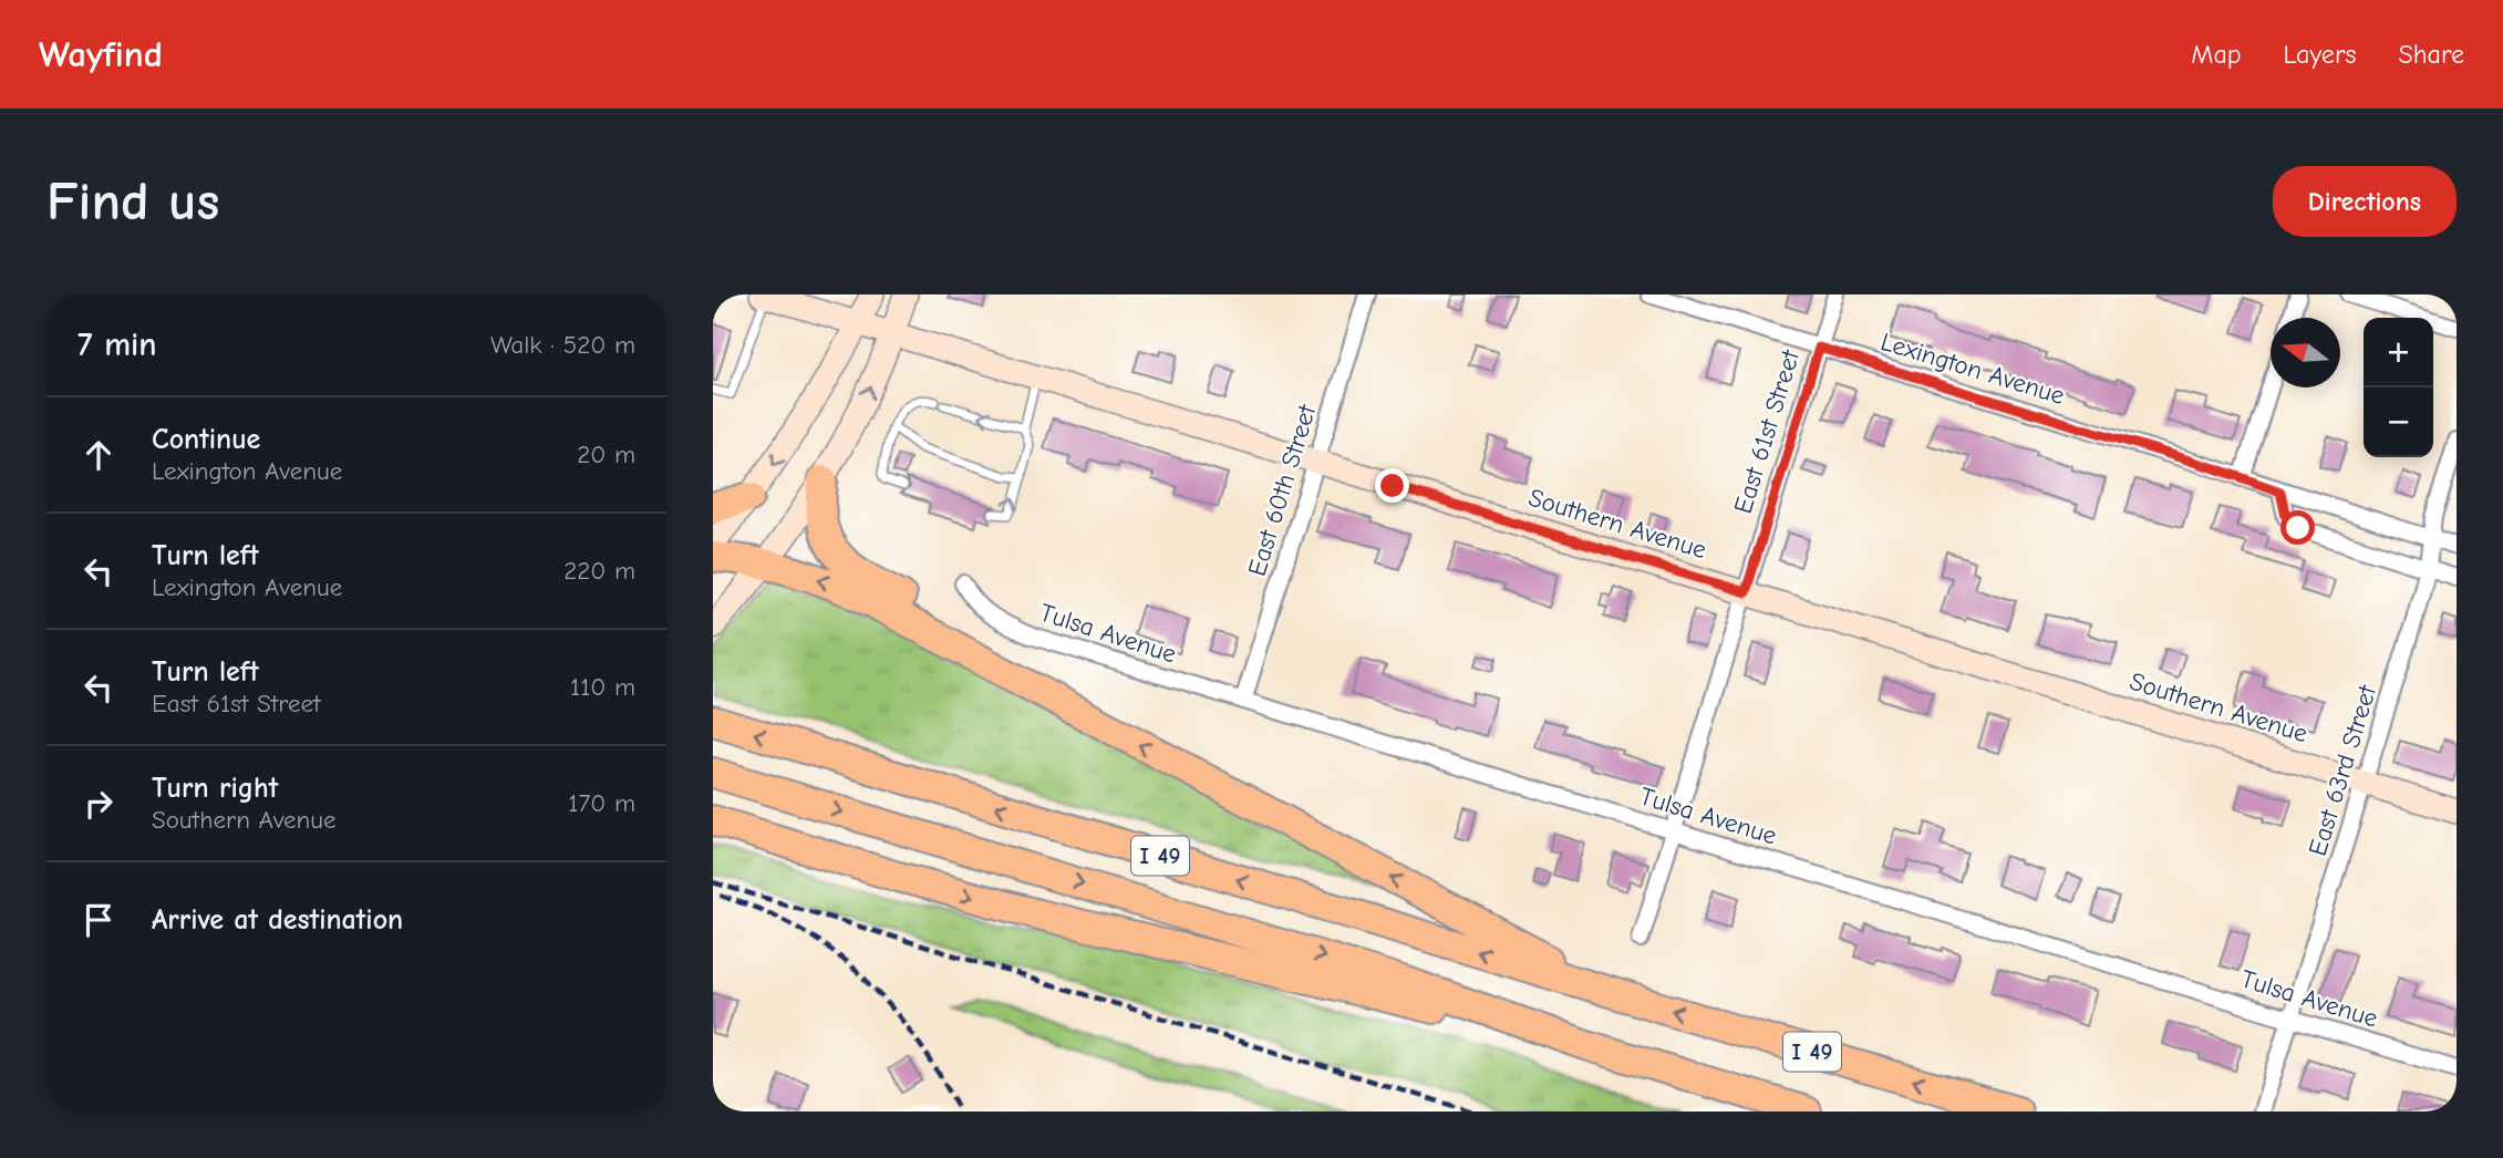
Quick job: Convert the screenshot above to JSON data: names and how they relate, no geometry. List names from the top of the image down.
{
  "streets": {
    "highway": ["I 49"],
    "street": [
      "Lexington Avenue",
      "East 61st Street",
      "East 60th Street",
      "Southern Avenue",
      "Tulsa Avenue",
      "East 63rd Street"
    ]
  },
  "crossings": [
    ["Lexington Avenue", "East 61st Street"],
    ["Lexington Avenue", "East 63rd Street"],
    ["East 61st Street", "Southern Avenue"],
    ["East 61st Street", "Tulsa Avenue"],
    ["East 60th Street", "Southern Avenue"],
    ["East 60th Street", "Tulsa Avenue"],
    ["Southern Avenue", "East 63rd Street"],
    ["Tulsa Avenue", "East 63rd Street"]
  ],
  "north": "left",
  "page": {
    "header": "Wayfind",
    "nav": ["Map", "Layers", "Share"],
    "buttons": "Directions",
    "title": "Find us",
    "heading": ["7 min", "Walk · 520 m"],
    "map_buttons": ["+", "−"],
    "list": [
      ["Continue", "Lexington Avenue", "20 m"],
      ["Turn left", "Lexington Avenue", "220 m"],
      ["Turn left", "East 61st Street", "110 m"],
      ["Turn right", "Southern Avenue", "170 m"],
      "Arrive at destination"
    ]
  }
}
